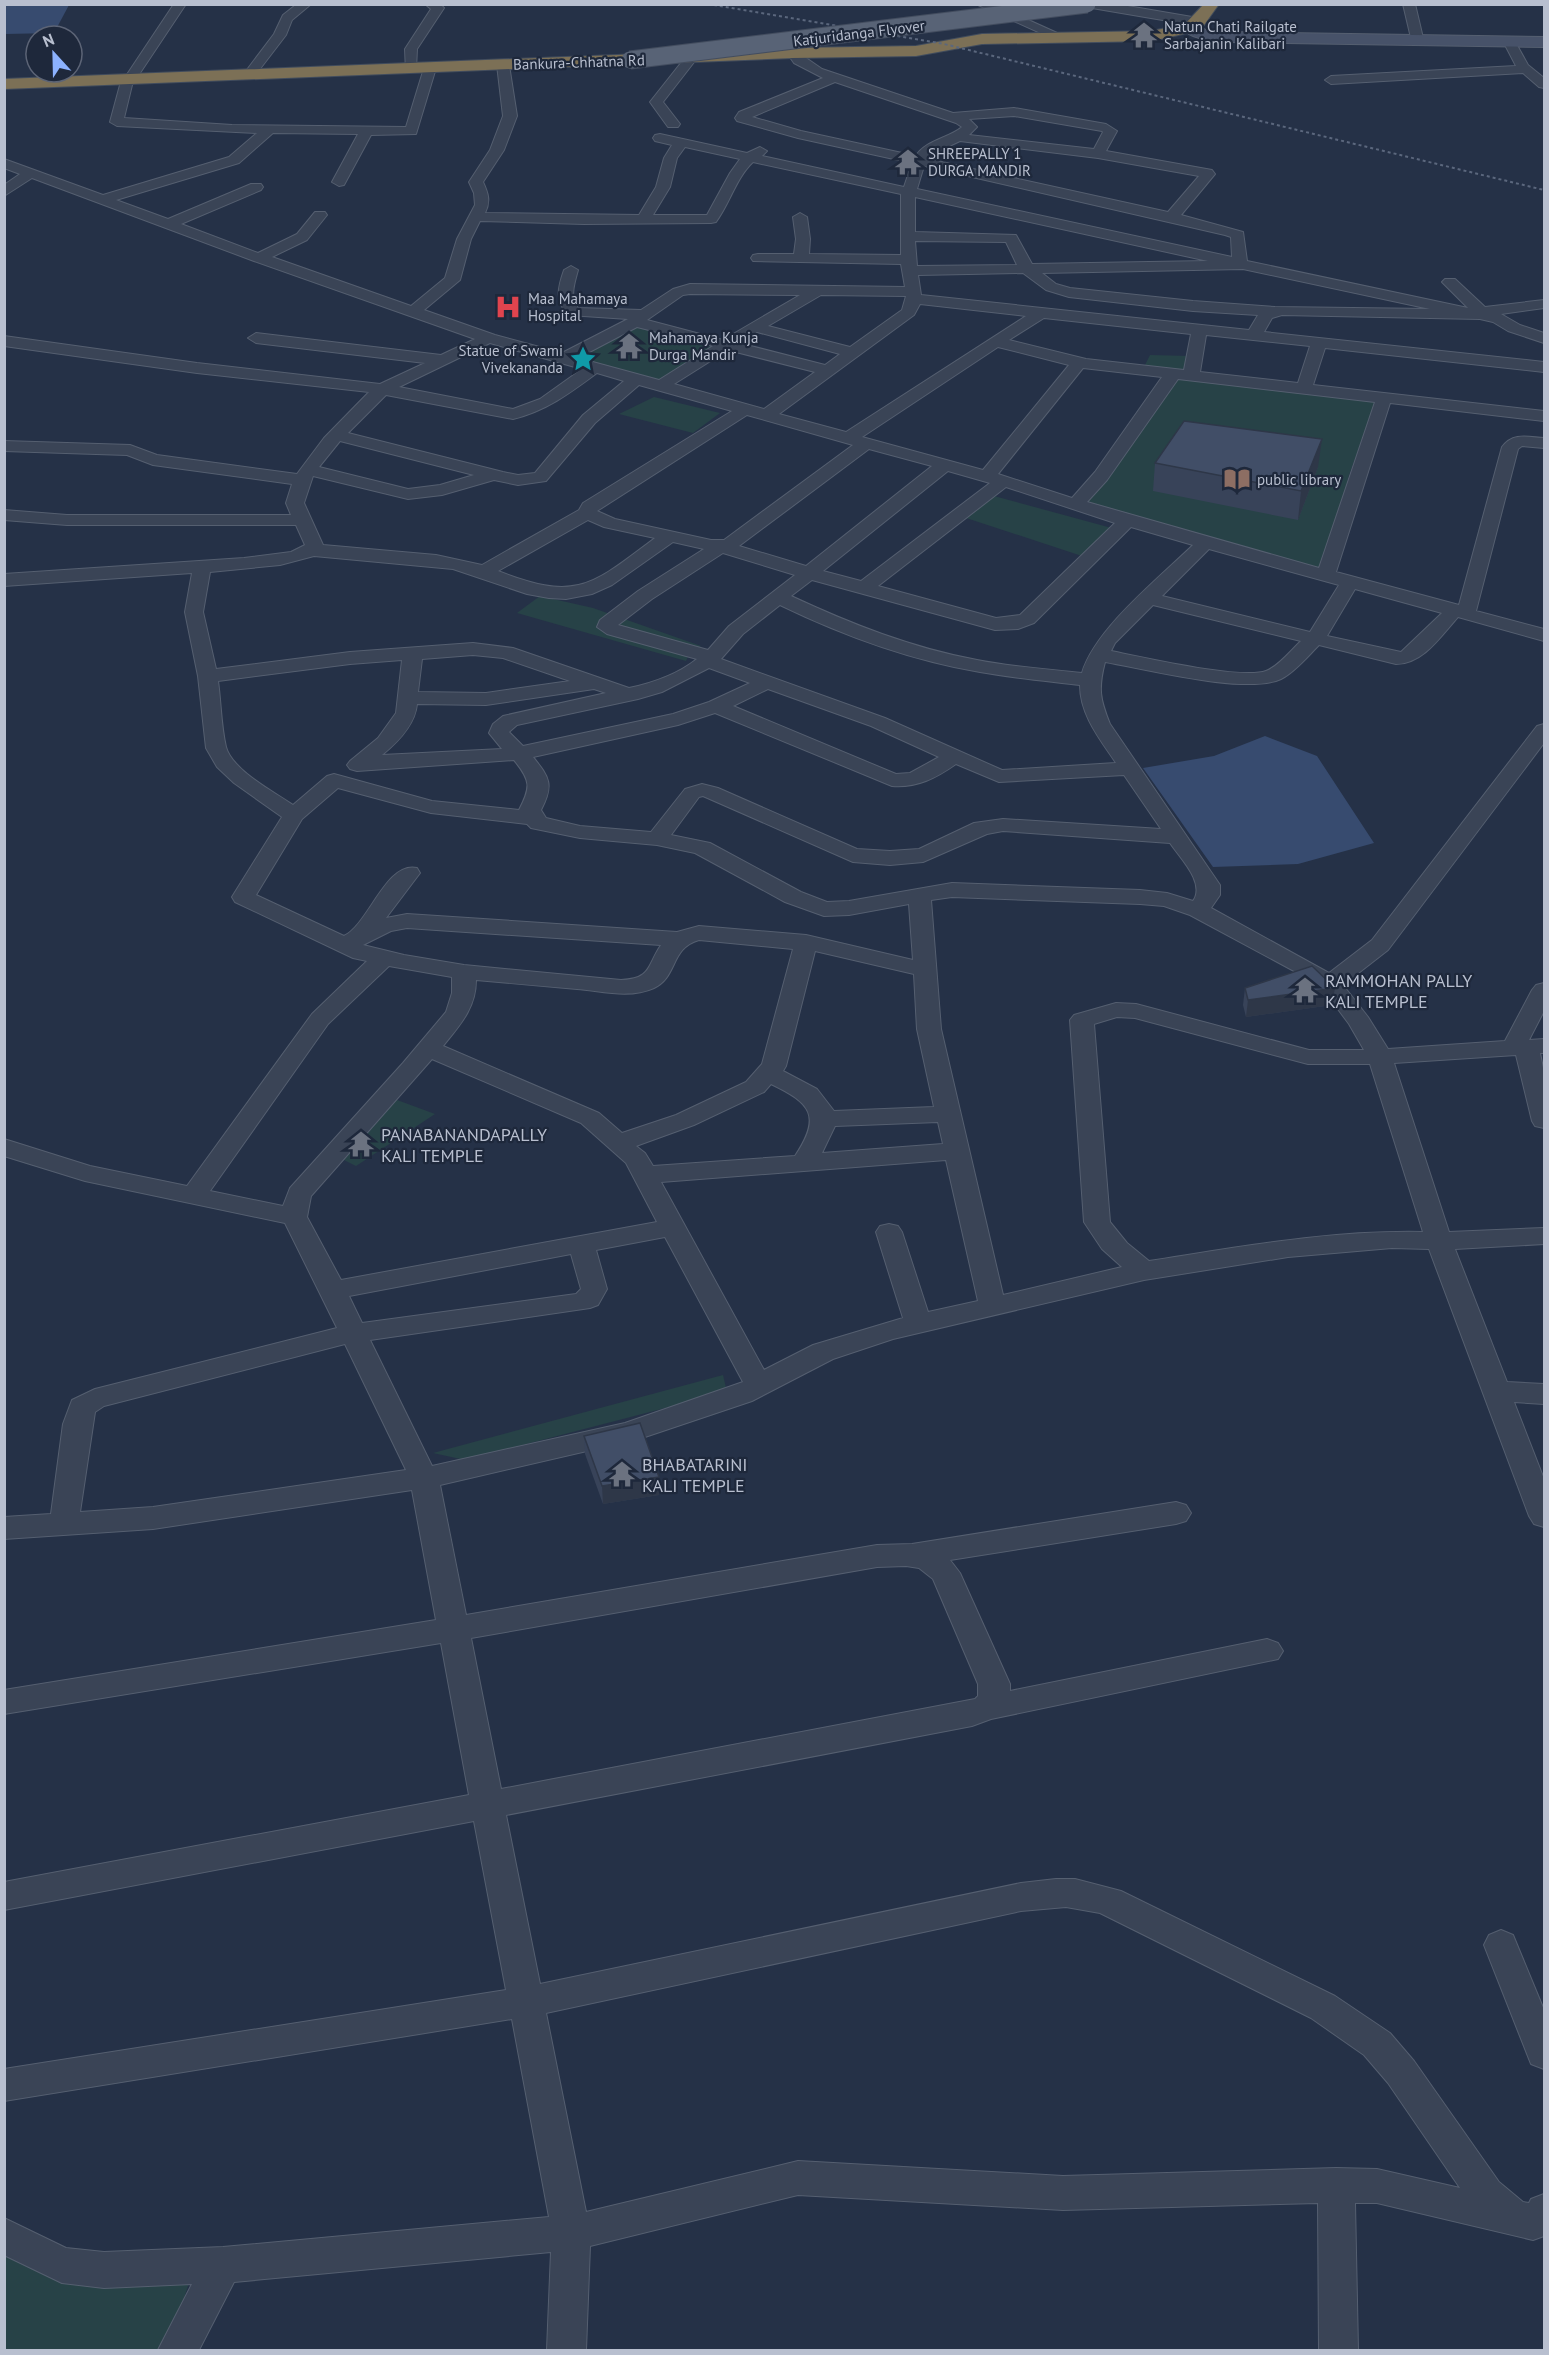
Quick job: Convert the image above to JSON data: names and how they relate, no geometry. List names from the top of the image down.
{
  "streets": {
    "highway": ["Bankura-Chhatna Rd"],
    "main road": ["Katjuridanga Flyover"]
  },
  "crossings": [
    ["Katjuridanga Flyover", "Bankura-Chhatna Rd"]
  ],
  "places": {
    "temple": [
      "Natun Chati Railgate Sarbajanin Kalibari",
      "SHREEPALLY 1 DURGA MANDIR",
      "Mahamaya Kunja Durga Mandir",
      "RAMMOHAN PALLY KALI TEMPLE",
      "PANABANANDAPALLY KALI TEMPLE",
      "BHABATARINI KALI TEMPLE"
    ],
    "hospital": ["Maa Mahamaya Hospital"],
    "place": ["Statue of Swami Vivekananda"],
    "library": ["public library"]
  },
  "north": "top"
}
